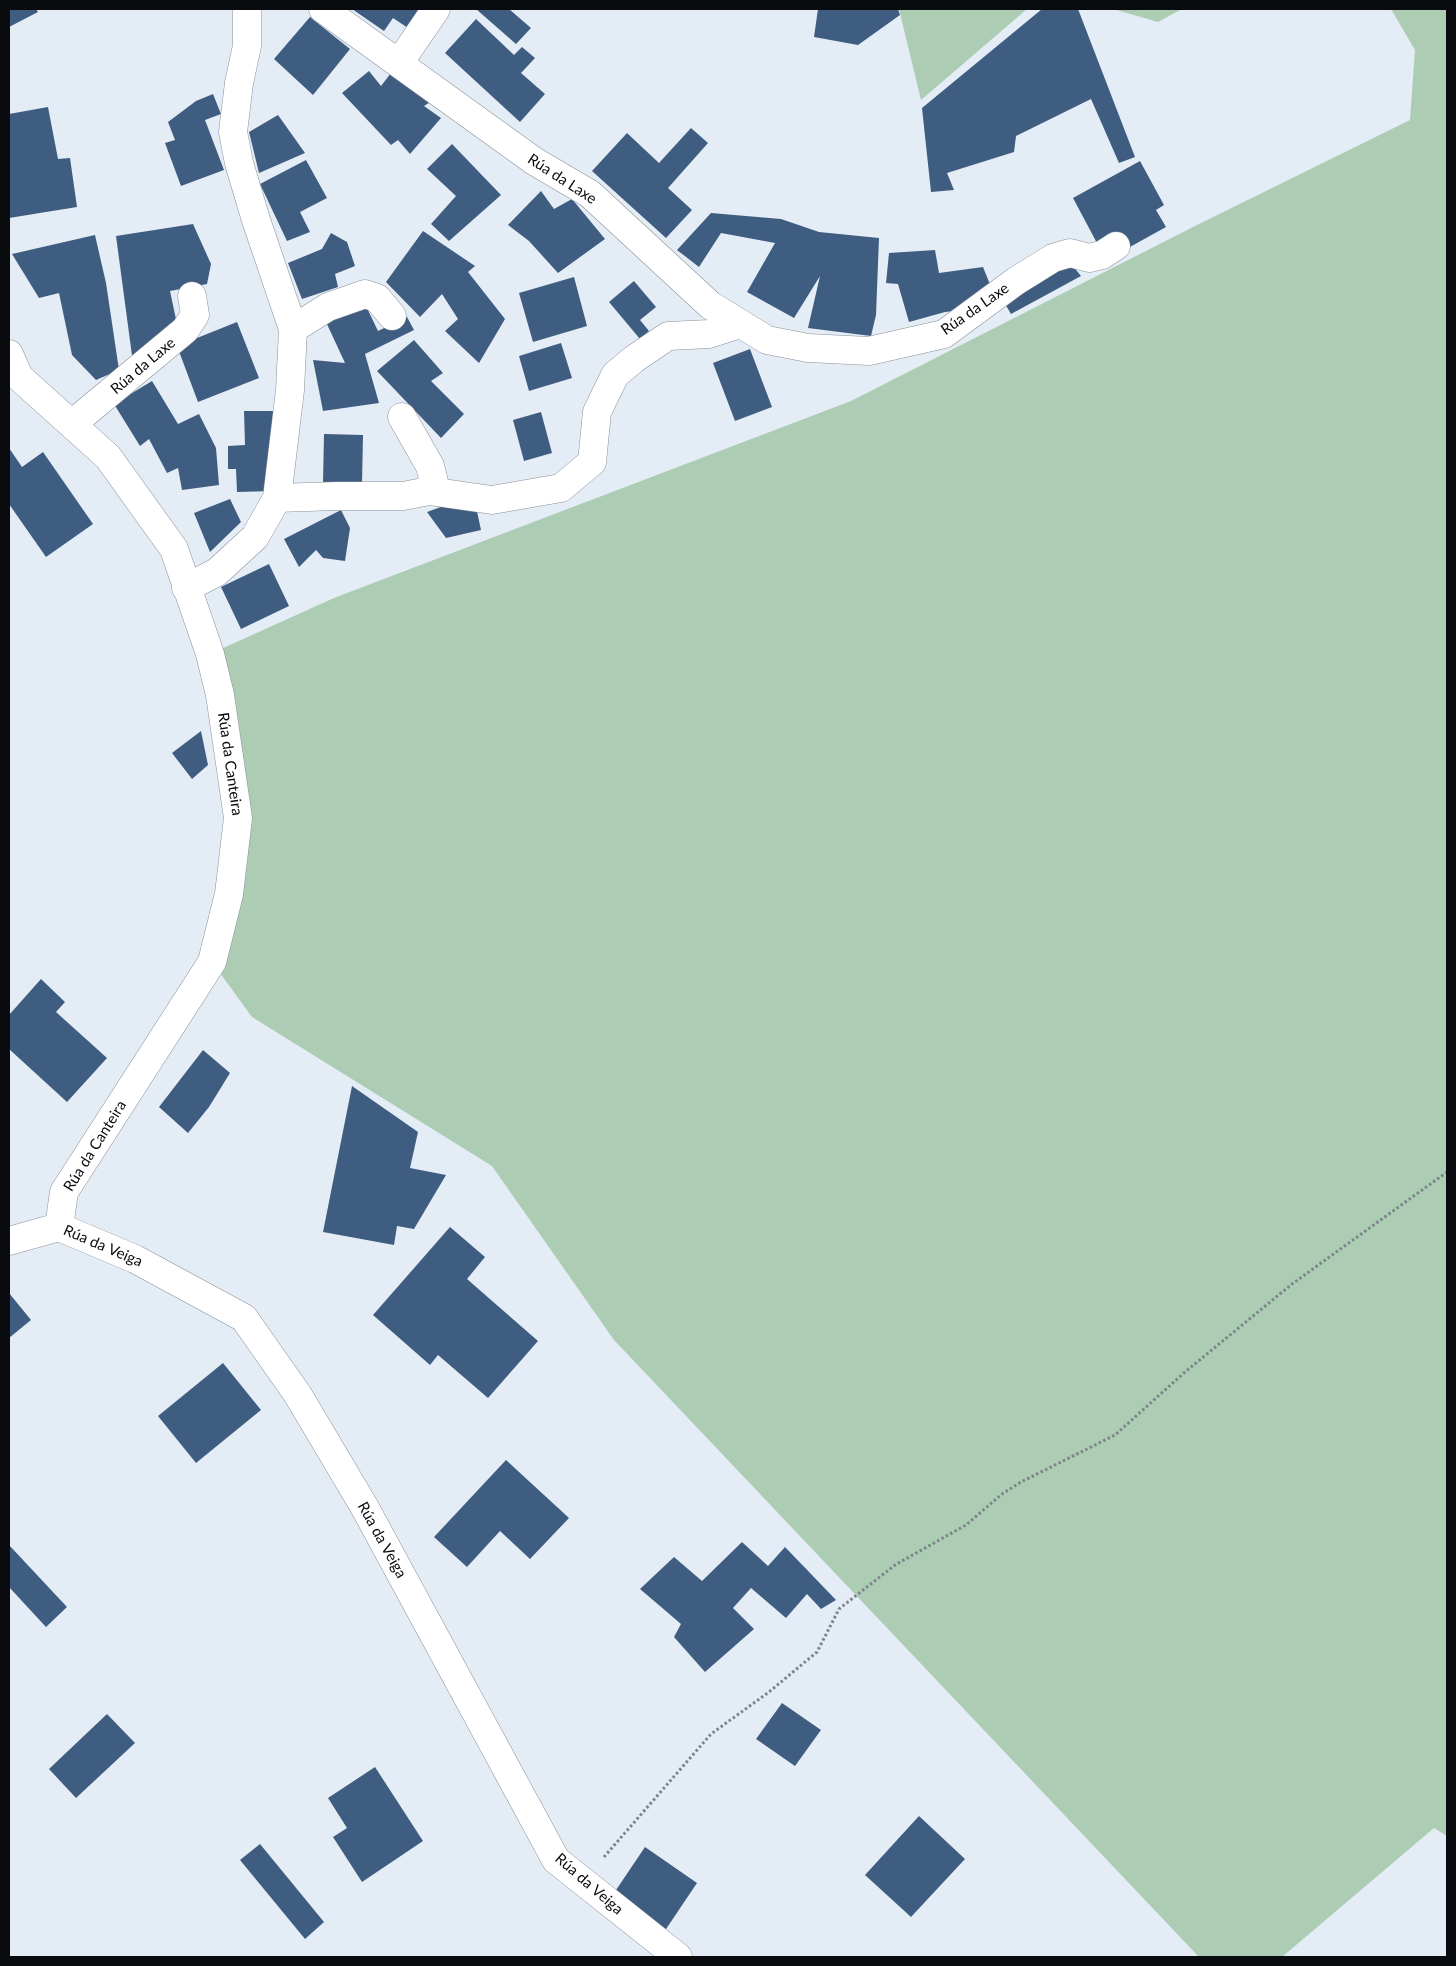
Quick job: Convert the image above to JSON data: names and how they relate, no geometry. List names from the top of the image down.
{
  "streets": {
    "street": ["Rúa da Laxe", "Rúa da Canteira", "Rúa da Veiga"]
  },
  "crossings": [
    ["Rúa da Laxe", "Rúa da Canteira"],
    ["Rúa da Canteira", "Rúa da Veiga"]
  ]
}
